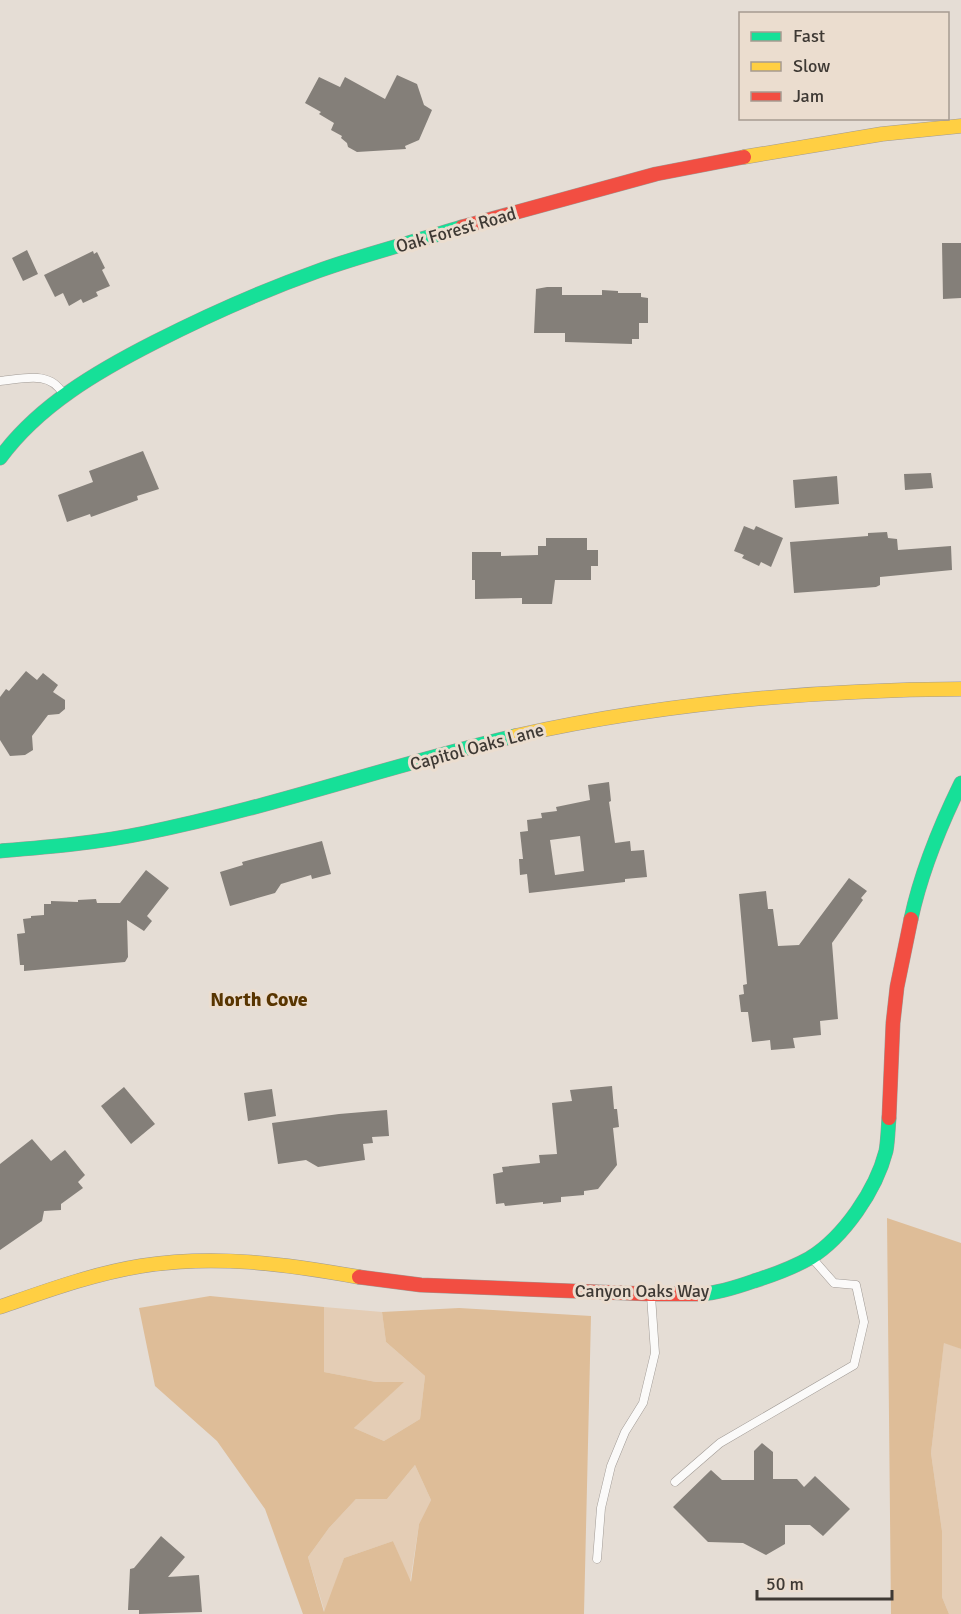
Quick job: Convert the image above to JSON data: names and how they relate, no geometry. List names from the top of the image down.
{
  "streets": {
    "street": ["Oak Forest Road", "Capitol Oaks Lane", "Canyon Oaks Way"]
  },
  "districts": ["North Cove"],
  "legend": ["Fast", "Slow", "Jam"],
  "scale_bar": "50 m"
}
